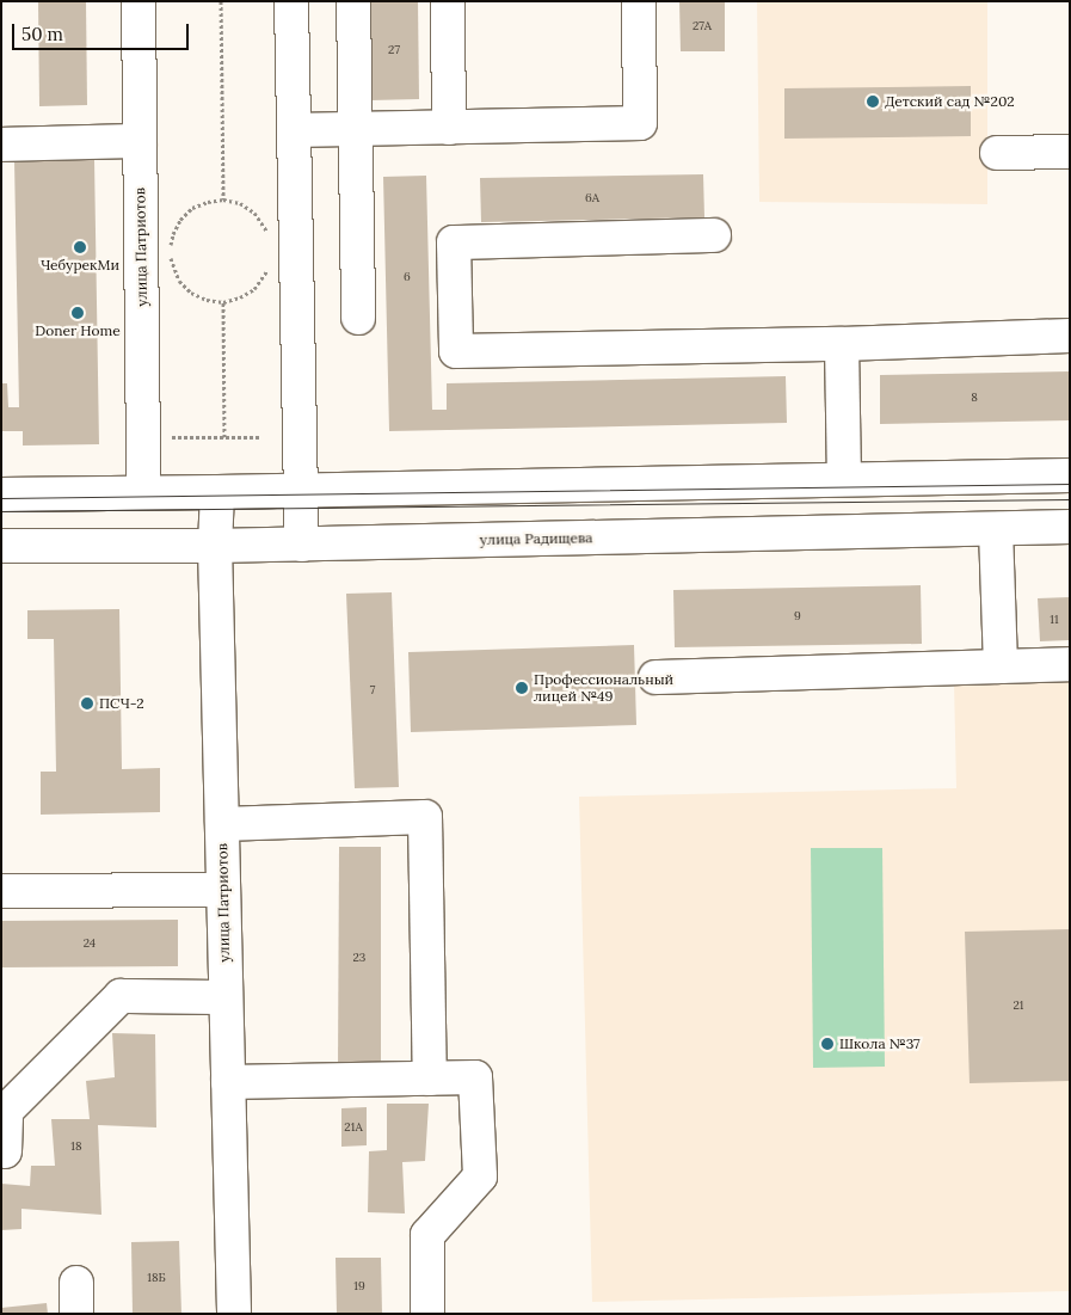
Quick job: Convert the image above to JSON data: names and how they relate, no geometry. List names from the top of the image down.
{
  "streets": {
    "street": ["улица Патриотов", "улица Радищева"]
  },
  "crossings": [
    ["улица Патриотов", "улица Радищева"]
  ],
  "places": [
    "Детский сад №202",
    "ЧебурекМи",
    "Doner Home",
    "Профессиональный лицей №49",
    "ПСЧ-2",
    "Школа №37"
  ],
  "house_numbers": [
    "27А",
    "27",
    "6А",
    "6",
    "8",
    "9",
    "11",
    "7",
    "24",
    "23",
    "21",
    "21А",
    "18",
    "18Б",
    "19"
  ],
  "scale_bar": "50 m"
}
